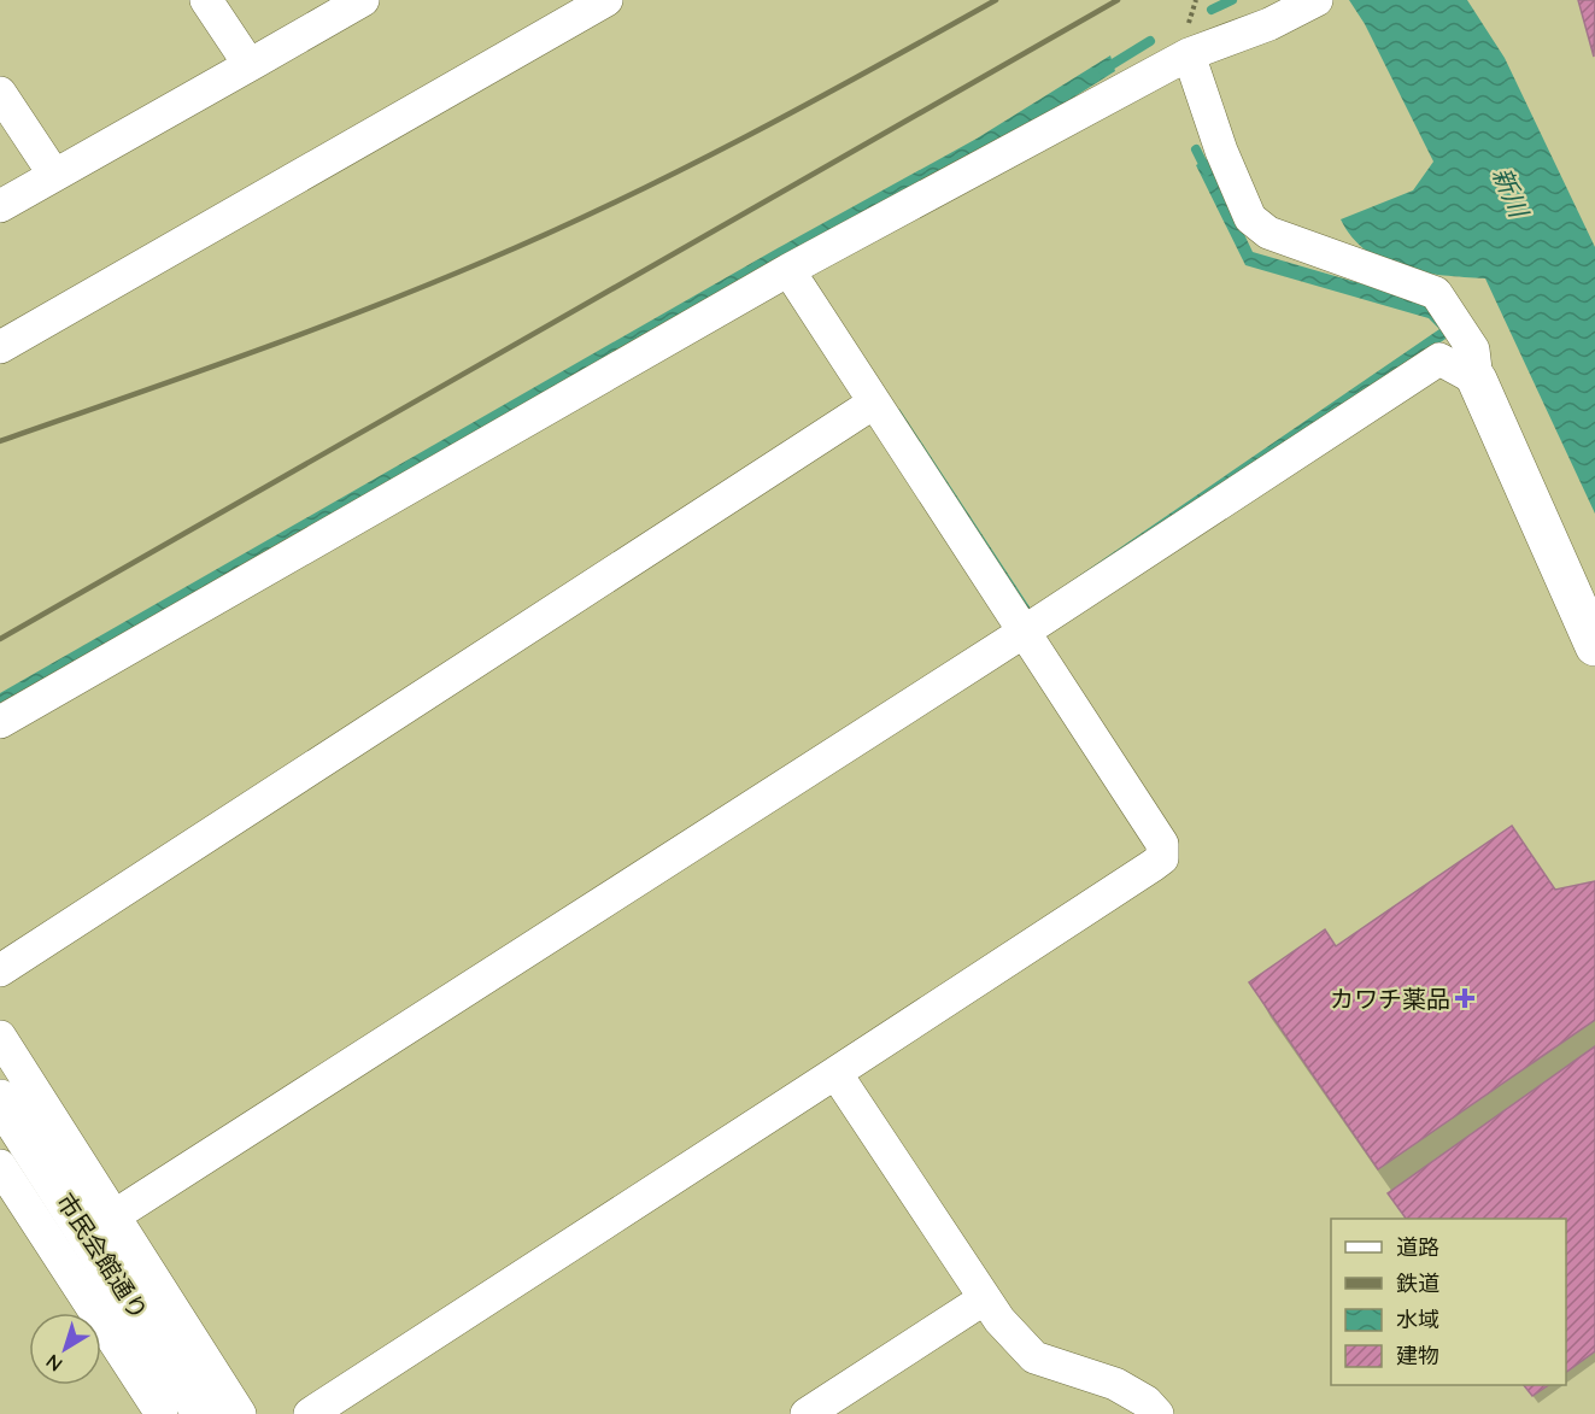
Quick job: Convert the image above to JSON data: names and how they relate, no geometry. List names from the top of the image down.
{
  "streets": {
    "street": ["市民会館通り"]
  },
  "water": ["新川"],
  "places": {
    "health": ["カワチ薬品"]
  },
  "legend": [
    "道路",
    "鉄道",
    "水域",
    "建物"
  ],
  "north": "bottom left"
}
